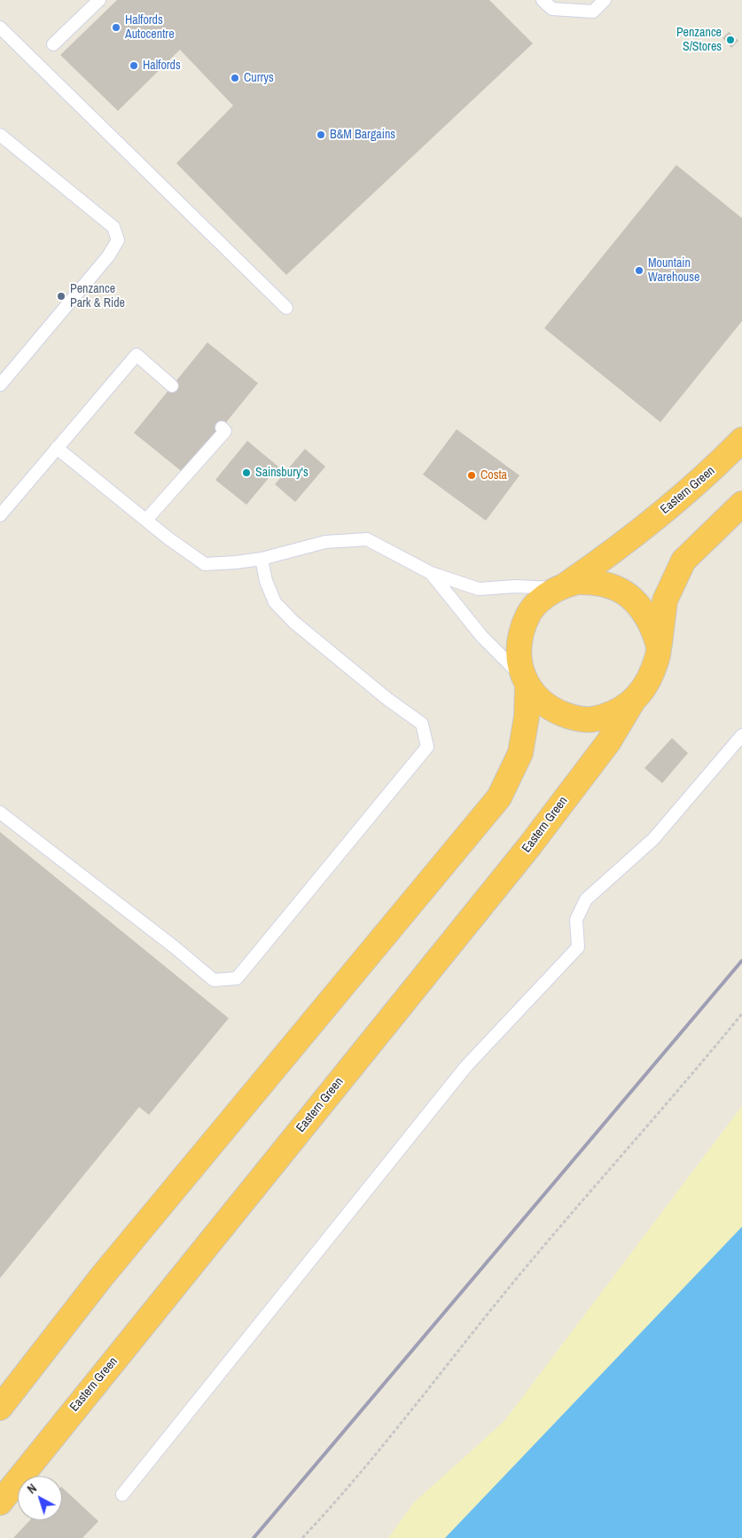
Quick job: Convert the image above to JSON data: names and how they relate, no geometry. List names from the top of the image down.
{
  "streets": {
    "highway": ["Eastern Green"]
  },
  "places": [
    "Halfords Autocentre",
    "Penzance S/Stores",
    "Halfords",
    "Currys",
    "B&M Bargains",
    "Mountain Warehouse",
    "Penzance Park & Ride",
    "Sainsbury's",
    "Costa"
  ],
  "north": "top left"
}
